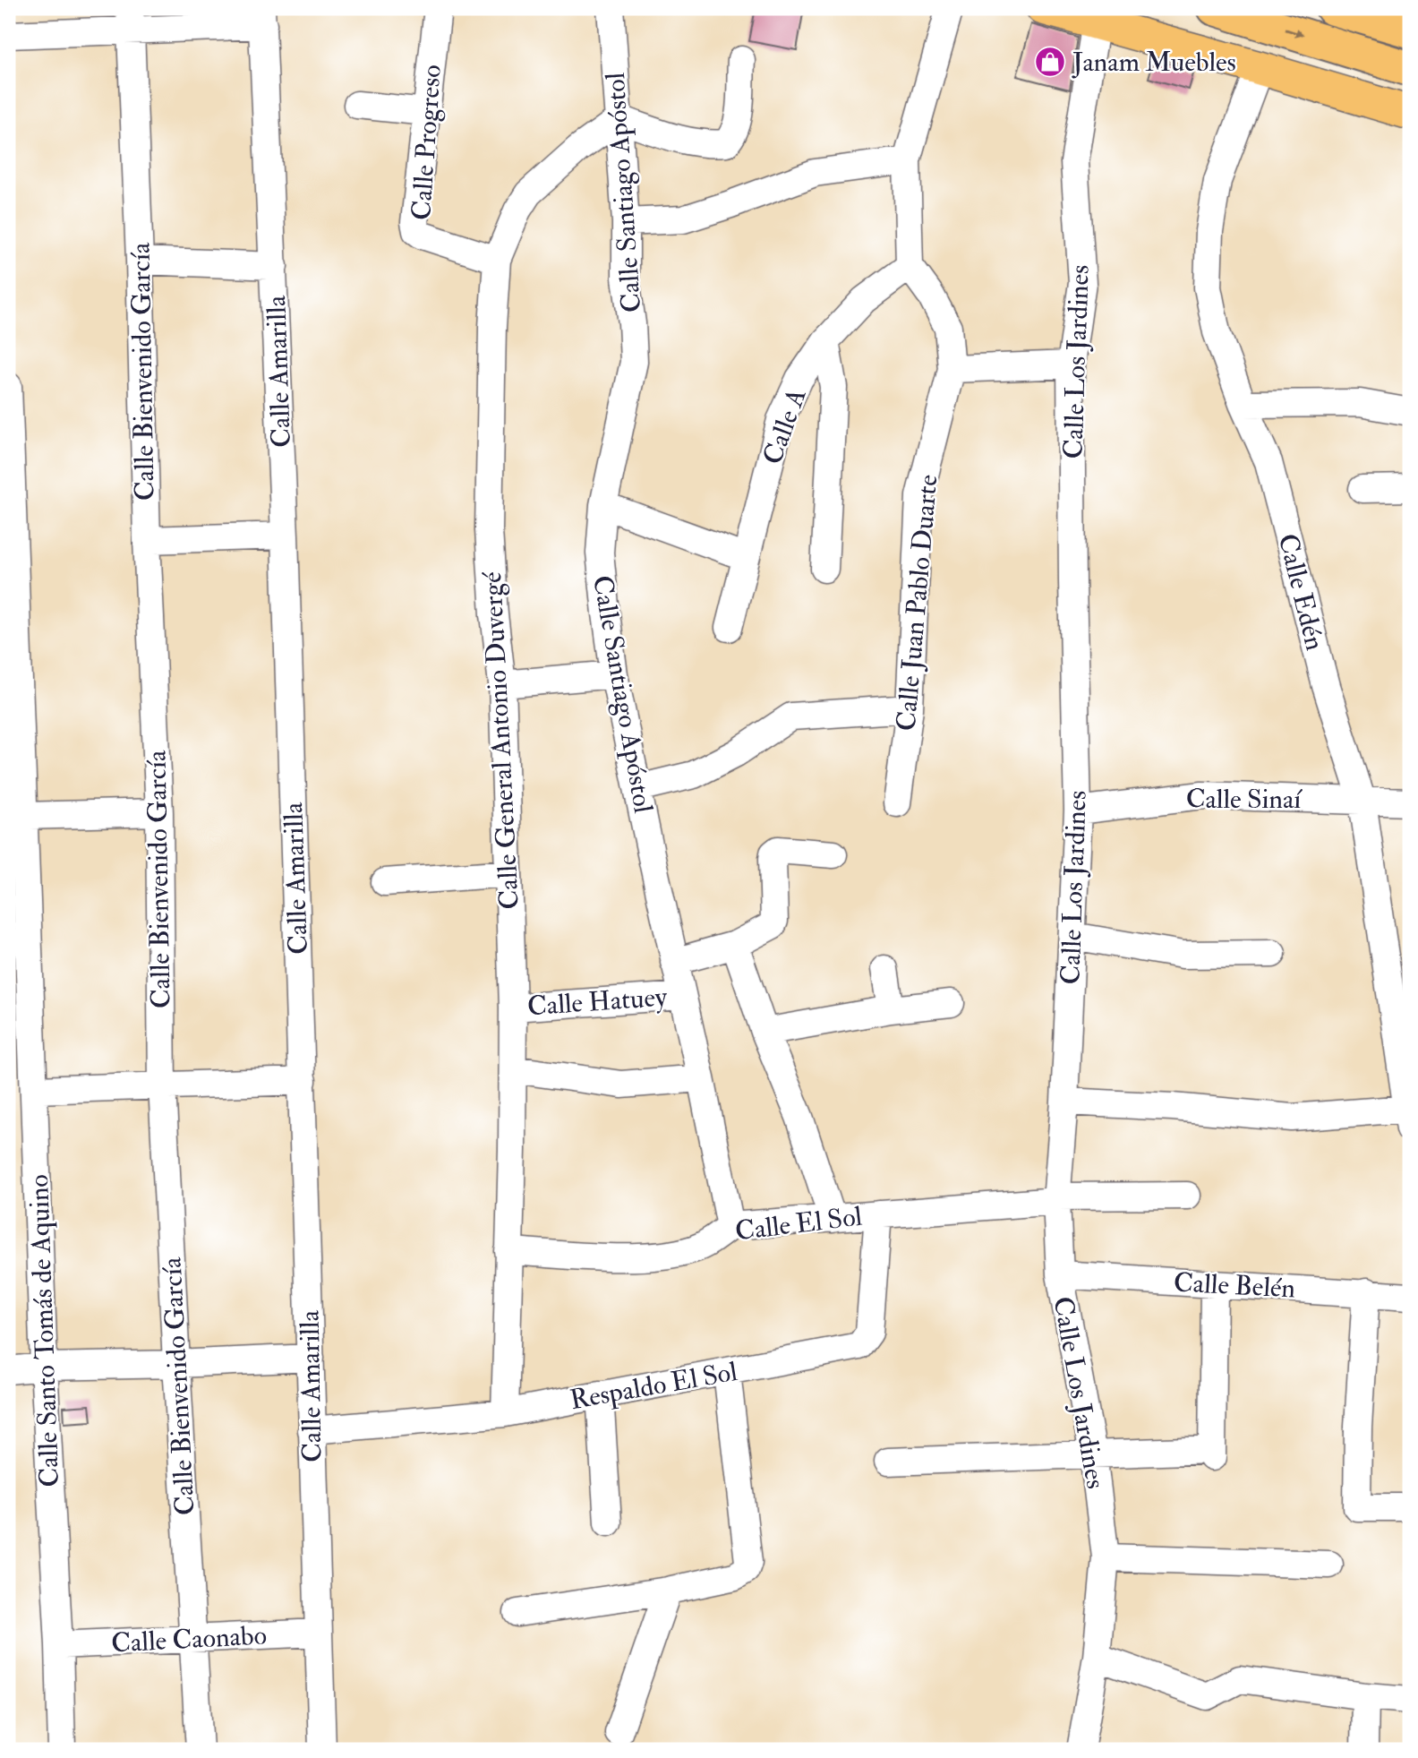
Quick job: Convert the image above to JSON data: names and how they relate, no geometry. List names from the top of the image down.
{
  "streets": {
    "street": [
      "Calle Progreso",
      "Calle Santiago Apóstol",
      "Calle Los Jardines",
      "Calle Bienvenido García",
      "Calle Amarilla",
      "Calle A",
      "Calle Edén",
      "Calle Juan Pablo Duarte",
      "Calle General Antonio Duvergé",
      "Calle Sinaí",
      "Calle Hatuey",
      "Calle El Sol",
      "Calle Belén",
      "Calle Santo Tomás de Aquino",
      "Respaldo El Sol",
      "Calle Caonabo"
    ]
  },
  "crossings": [
    ["Calle Progreso", "Calle General Antonio Duvergé"],
    ["Calle Santiago Apóstol", "Calle General Antonio Duvergé"],
    ["Calle Santiago Apóstol", "Calle Hatuey"],
    ["Calle Santiago Apóstol", "Calle El Sol"],
    ["Calle Los Jardines", "Calle Sinaí"],
    ["Calle Los Jardines", "Calle El Sol"],
    ["Calle Los Jardines", "Calle Belén"],
    ["Calle Bienvenido García", "Calle Caonabo"],
    ["Calle Amarilla", "Respaldo El Sol"],
    ["Calle Amarilla", "Calle Caonabo"],
    ["Calle A", "Calle Juan Pablo Duarte"],
    ["Calle Edén", "Calle Sinaí"],
    ["Calle General Antonio Duvergé", "Calle Hatuey"],
    ["Calle General Antonio Duvergé", "Calle El Sol"],
    ["Calle General Antonio Duvergé", "Respaldo El Sol"],
    ["Calle El Sol", "Respaldo El Sol"],
    ["Calle Santo Tomás de Aquino", "Calle Caonabo"]
  ],
  "places": {
    "shop": ["Janam Muebles"]
  }
}
